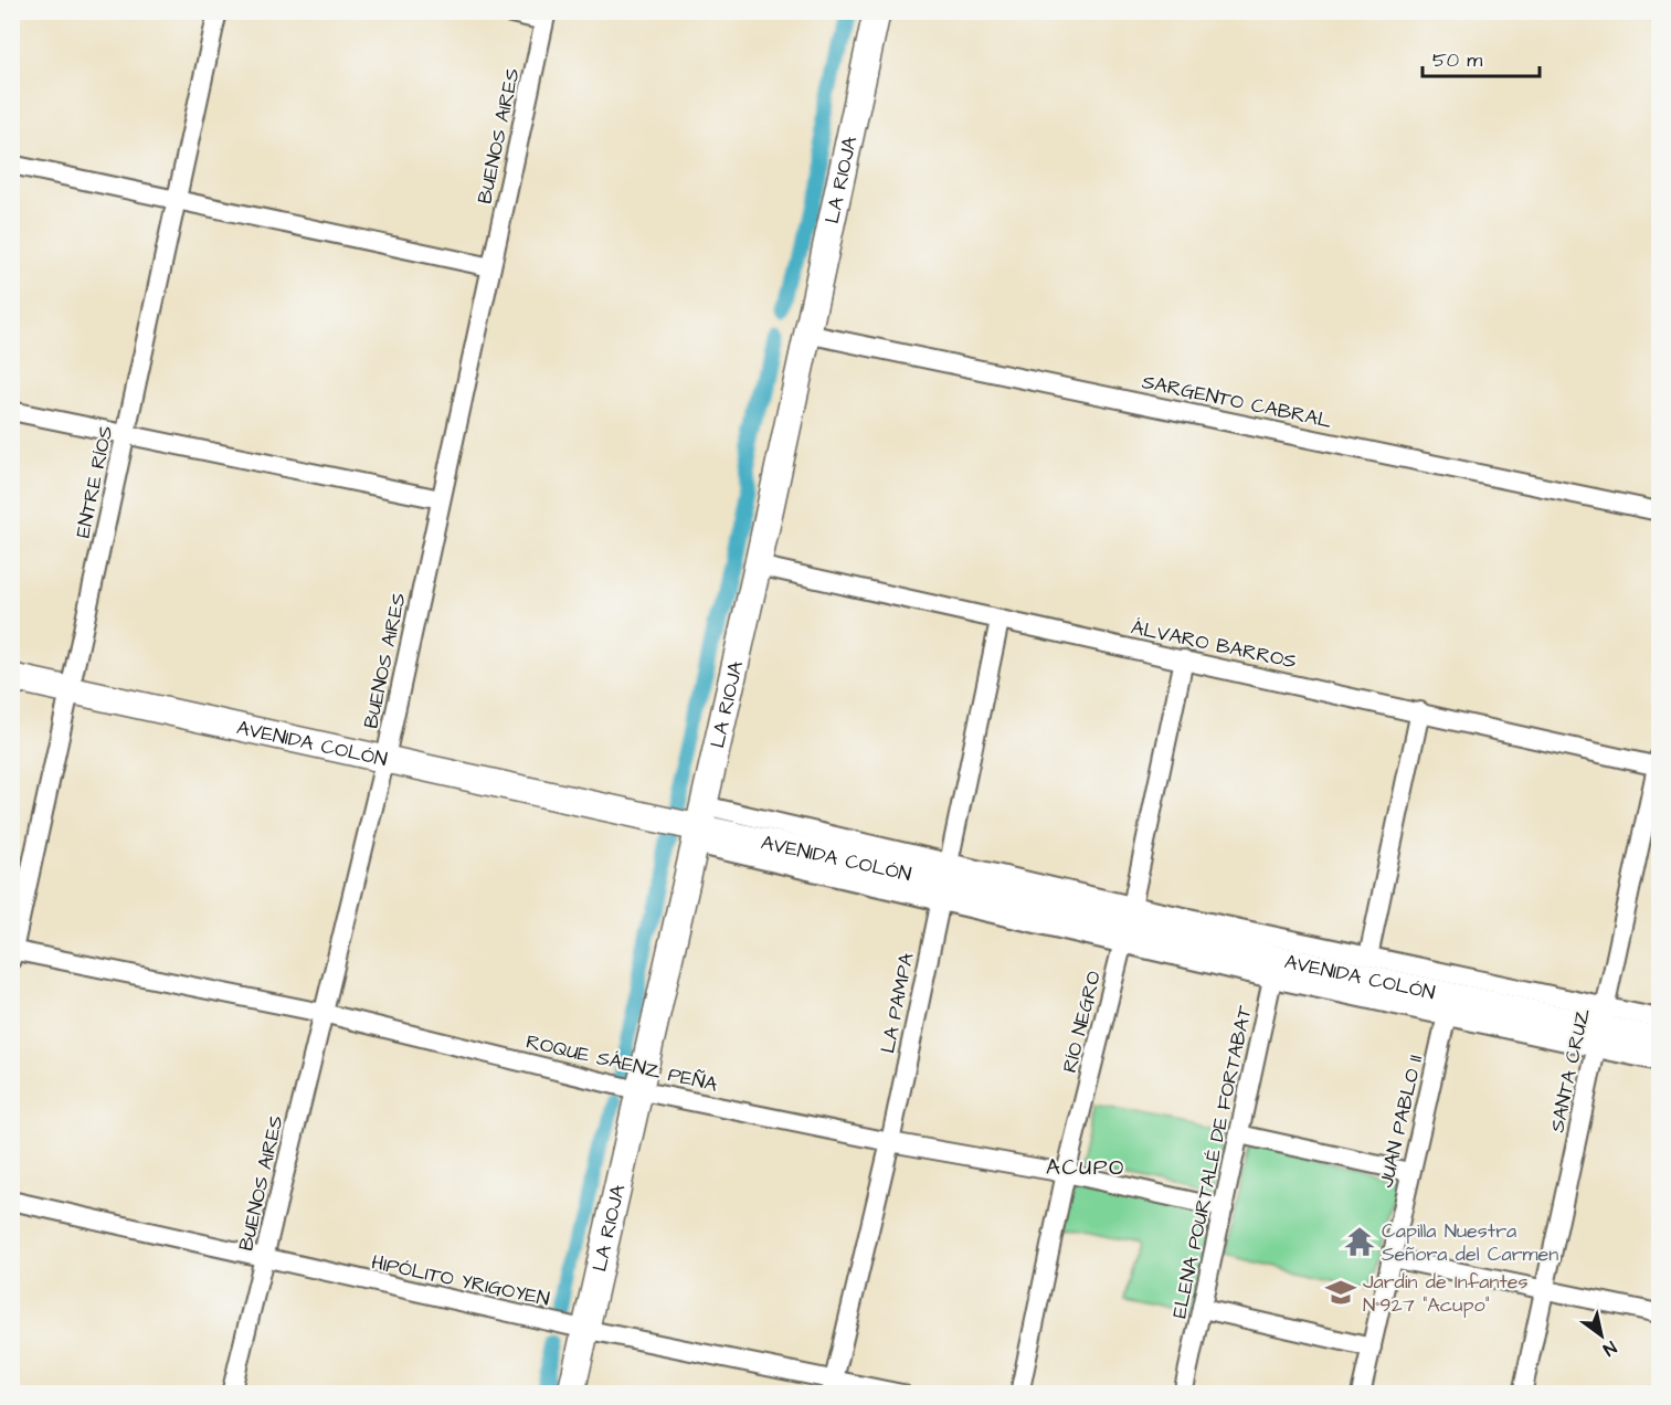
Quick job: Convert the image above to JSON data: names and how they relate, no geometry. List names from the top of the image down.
{
  "streets": {
    "main road": ["LA RIOJA", "AVENIDA COLÓN"],
    "street": [
      "BUENOS AIRES",
      "SARGENTO CABRAL",
      "ENTRE RÍOS",
      "ÁLVARO BARROS",
      "LA PAMPA",
      "RÍO NEGRO",
      "ROQUE SÁENZ PEÑA",
      "SANTA CRUZ",
      "JUAN PABLO II",
      "ELENA POURTALÉ DE FORTABAT",
      "HIPÓLITO YRIGOYEN"
    ]
  },
  "crossings": [
    ["BUENOS AIRES", "AVENIDA COLÓN"],
    ["BUENOS AIRES", "ROQUE SÁENZ PEÑA"],
    ["BUENOS AIRES", "HIPÓLITO YRIGOYEN"],
    ["LA RIOJA", "SARGENTO CABRAL"],
    ["LA RIOJA", "ÁLVARO BARROS"],
    ["LA RIOJA", "AVENIDA COLÓN"],
    ["LA RIOJA", "ROQUE SÁENZ PEÑA"],
    ["LA RIOJA", "HIPÓLITO YRIGOYEN"],
    ["ENTRE RÍOS", "AVENIDA COLÓN"],
    ["ENTRE RÍOS", "ROQUE SÁENZ PEÑA"],
    ["ÁLVARO BARROS", "LA PAMPA"],
    ["ÁLVARO BARROS", "RÍO NEGRO"],
    ["ÁLVARO BARROS", "SANTA CRUZ"],
    ["AVENIDA COLÓN", "LA PAMPA"],
    ["AVENIDA COLÓN", "RÍO NEGRO"],
    ["AVENIDA COLÓN", "SANTA CRUZ"],
    ["AVENIDA COLÓN", "JUAN PABLO II"],
    ["AVENIDA COLÓN", "ELENA POURTALÉ DE FORTABAT"],
    ["LA PAMPA", "ROQUE SÁENZ PEÑA"],
    ["LA PAMPA", "HIPÓLITO YRIGOYEN"],
    ["RÍO NEGRO", "ROQUE SÁENZ PEÑA"],
    ["ROQUE SÁENZ PEÑA", "ELENA POURTALÉ DE FORTABAT"]
  ],
  "districts": ["ACUPO"],
  "places": {
    "temple": ["Capilla Nuestra Señora del Carmen"],
    "school or university": ["Jardín de Infantes N°927 \"Acupo\""]
  },
  "scale_bar": "50 m",
  "north": "bottom right"
}
